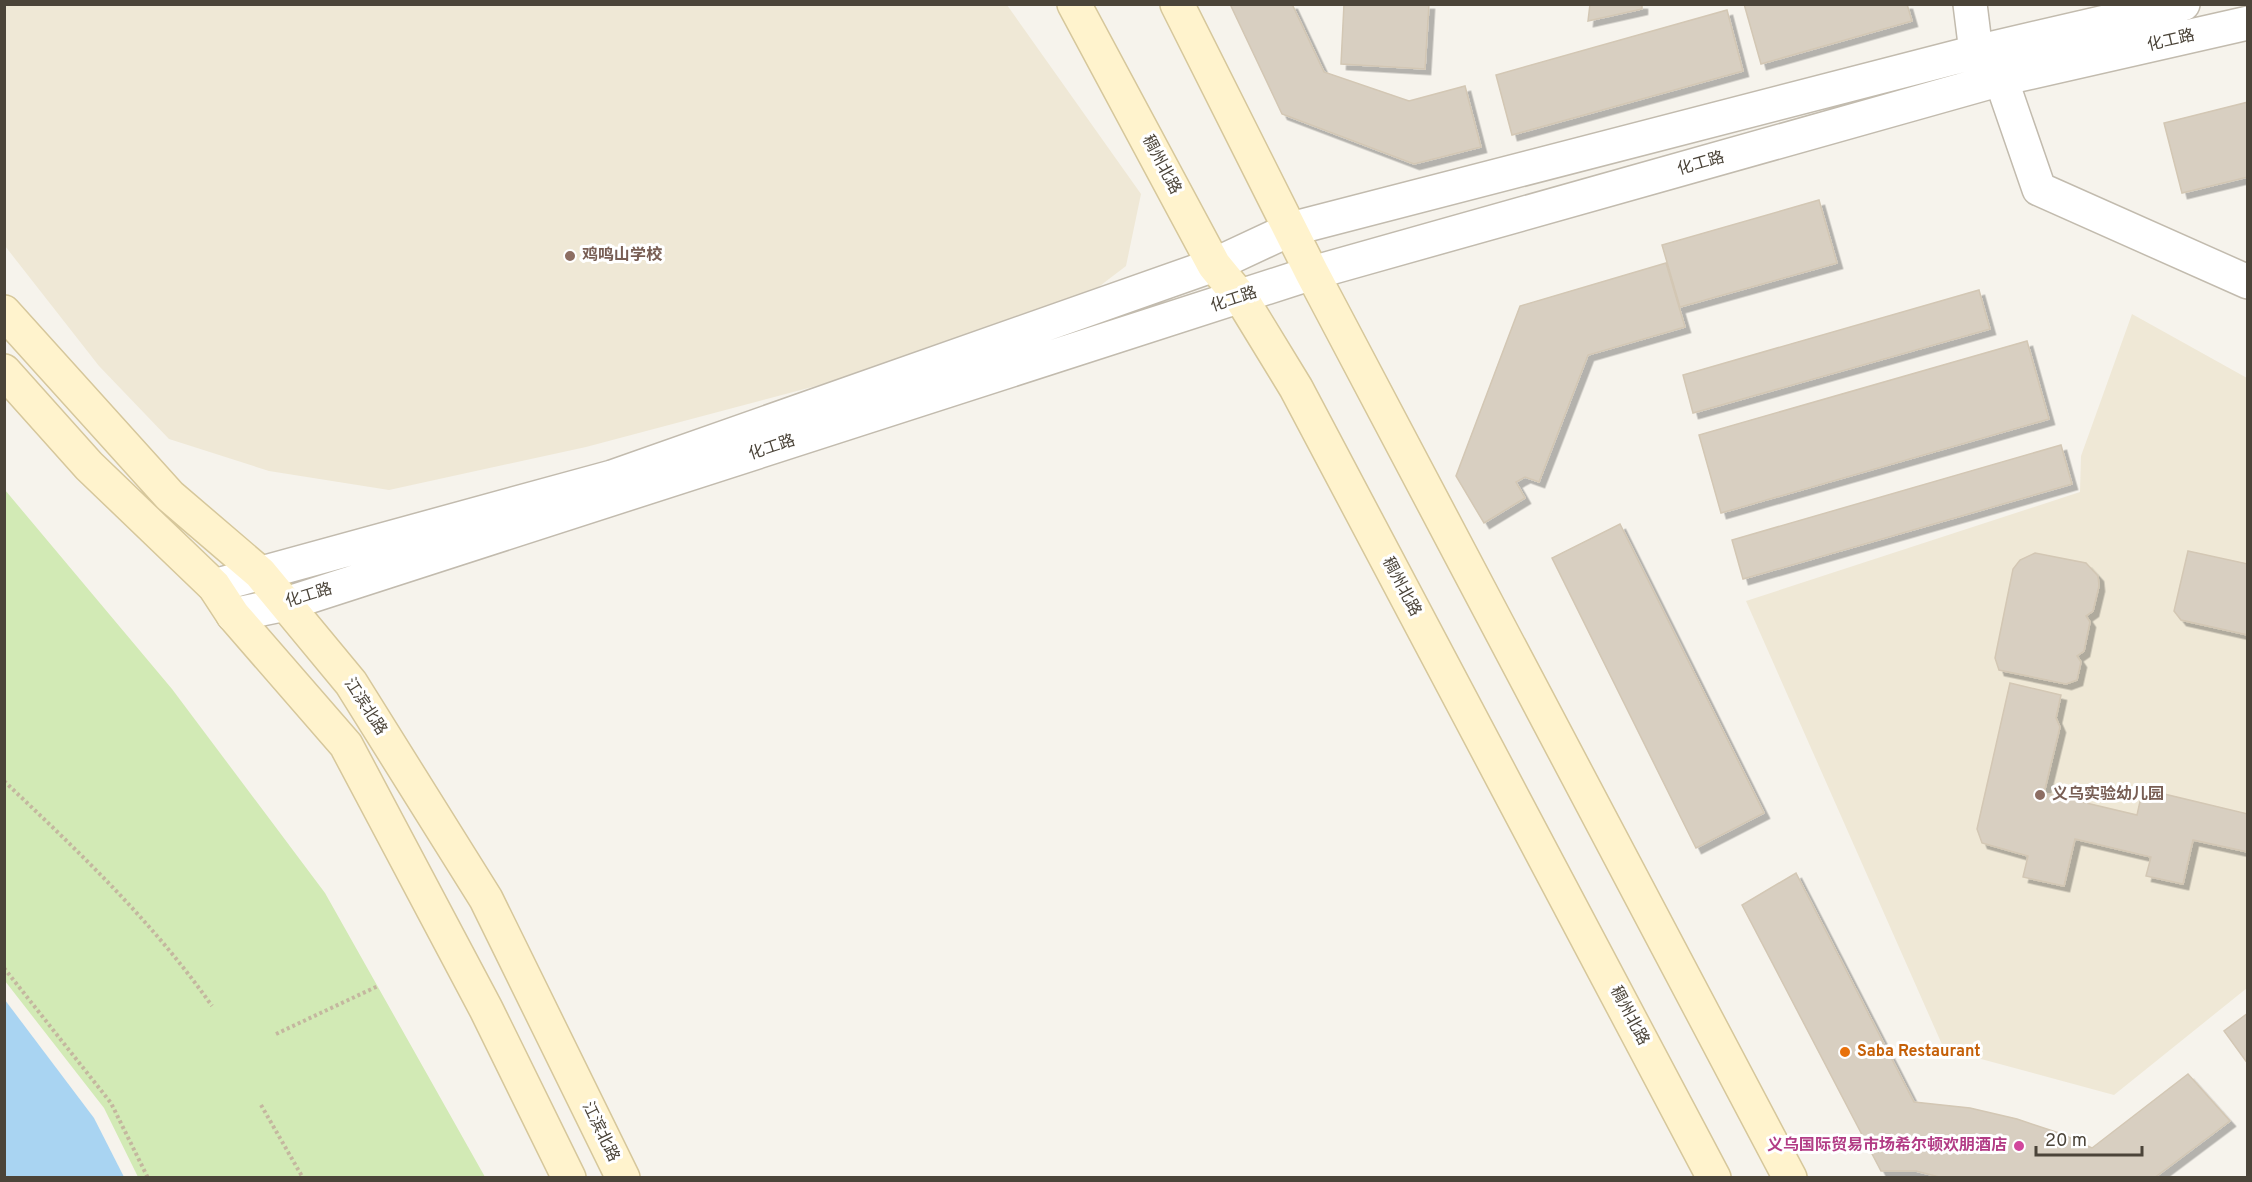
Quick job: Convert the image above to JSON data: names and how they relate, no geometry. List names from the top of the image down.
{
  "streets": {
    "main road": ["稠州北路", "江滨北路"],
    "street": ["化工路"]
  },
  "crossings": [
    ["化工路", "稠州北路"],
    ["化工路", "江滨北路"]
  ],
  "places": [
    "鸡鸣山学校",
    "义乌实验幼儿园",
    "Saba Restaurant",
    "义乌国际贸易市场希尔顿欢朋酒店"
  ],
  "scale_bar": "20 m"
}
